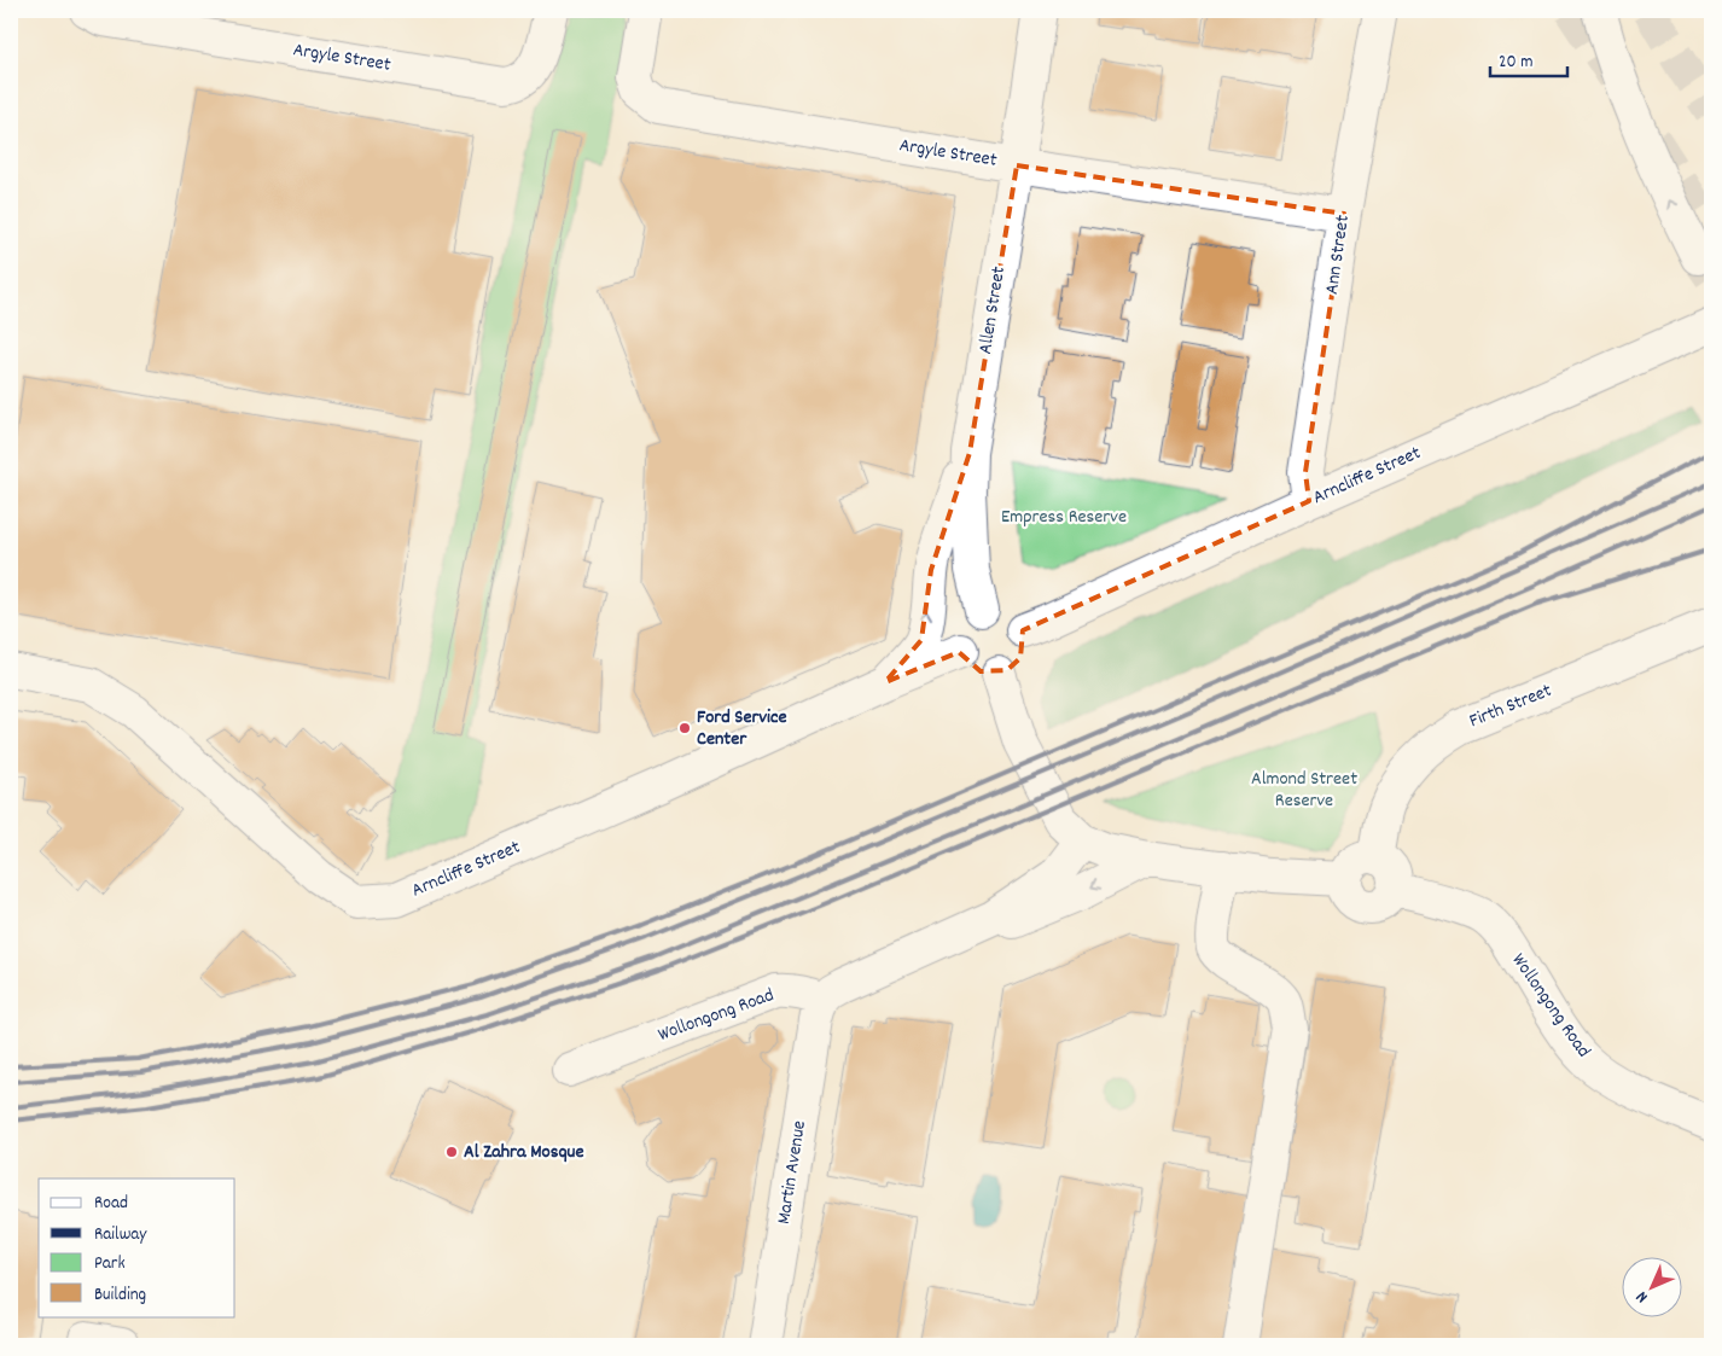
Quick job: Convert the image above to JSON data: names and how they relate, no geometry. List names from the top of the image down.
{
  "streets": {
    "main road": [
      "Argyle Street",
      "Ann Street",
      "Allen Street",
      "Arncliffe Street",
      "Firth Street",
      "Wollongong Road",
      "Martin Avenue"
    ]
  },
  "crossings": [
    ["Argyle Street", "Ann Street"],
    ["Argyle Street", "Allen Street"],
    ["Ann Street", "Arncliffe Street"],
    ["Allen Street", "Arncliffe Street"],
    ["Firth Street", "Wollongong Road"],
    ["Wollongong Road", "Martin Avenue"]
  ],
  "parks": ["Empress Reserve", "Almond Street Reserve"],
  "places": ["Ford Service Center", "Al Zahra Mosque"],
  "legend": [
    "Road",
    "Railway",
    "Park",
    "Building"
  ],
  "scale_bar": "20 m",
  "north": "bottom left"
}
